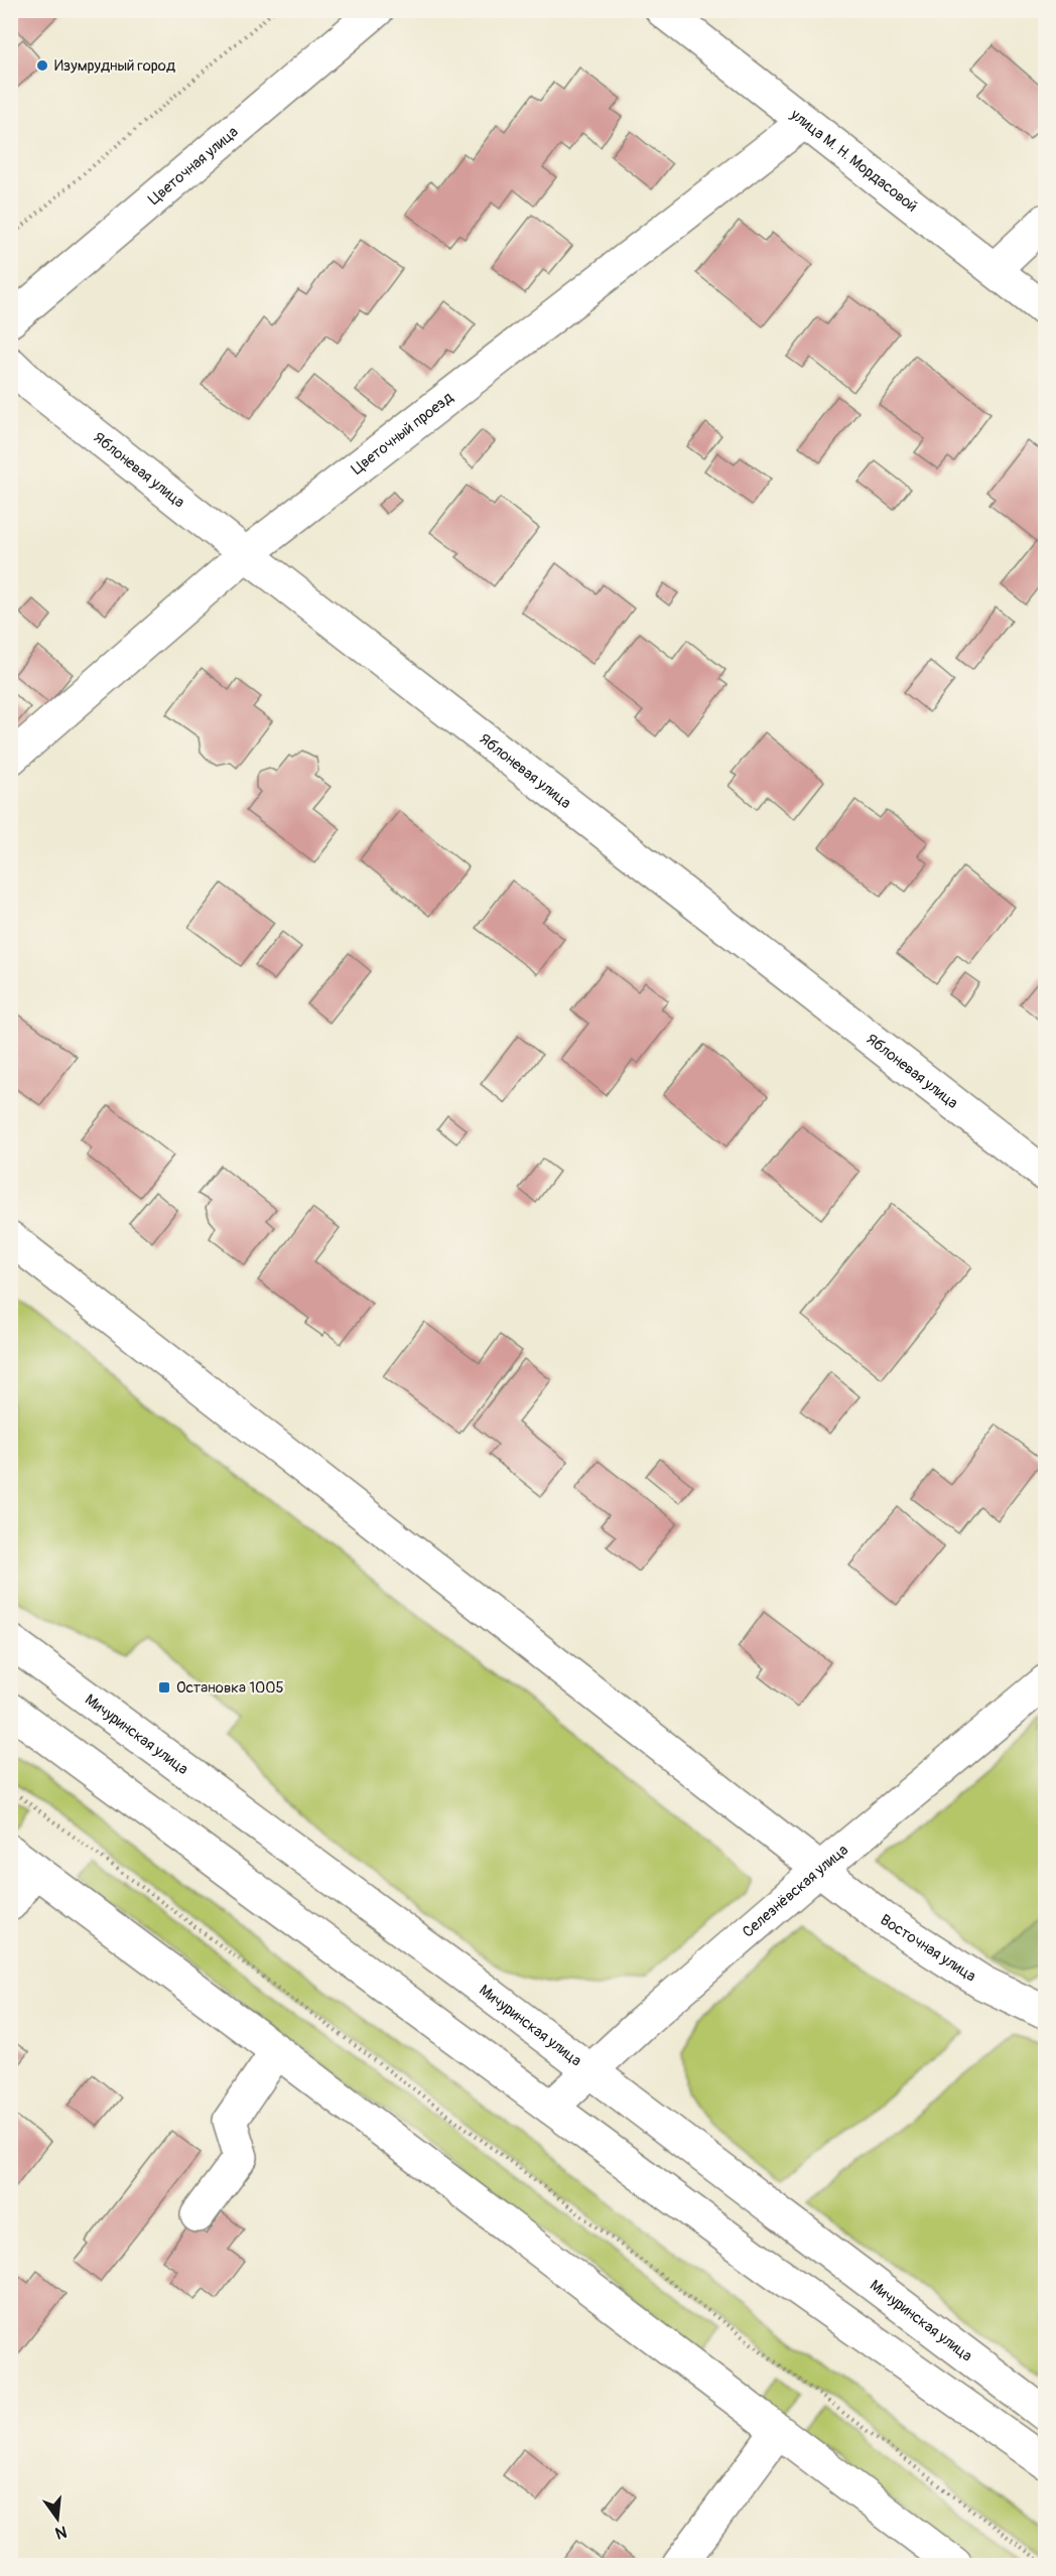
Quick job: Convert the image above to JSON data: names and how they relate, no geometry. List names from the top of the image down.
{
  "streets": {
    "street": [
      "улица М. Н. Мордасовой",
      "Цветочная улица",
      "Цветочный проезд",
      "Яблоневая улица",
      "Мичуринская улица",
      "Селезнёвская улица",
      "Восточная улица"
    ]
  },
  "crossings": [
    ["улица М. Н. Мордасовой", "Цветочный проезд"],
    ["Цветочный проезд", "Яблоневая улица"],
    ["Мичуринская улица", "Селезнёвская улица"],
    ["Селезнёвская улица", "Восточная улица"]
  ],
  "places": {
    "other": ["Изумрудный город"],
    "transit": ["Остановка 1005"]
  },
  "north": "bottom"
}
